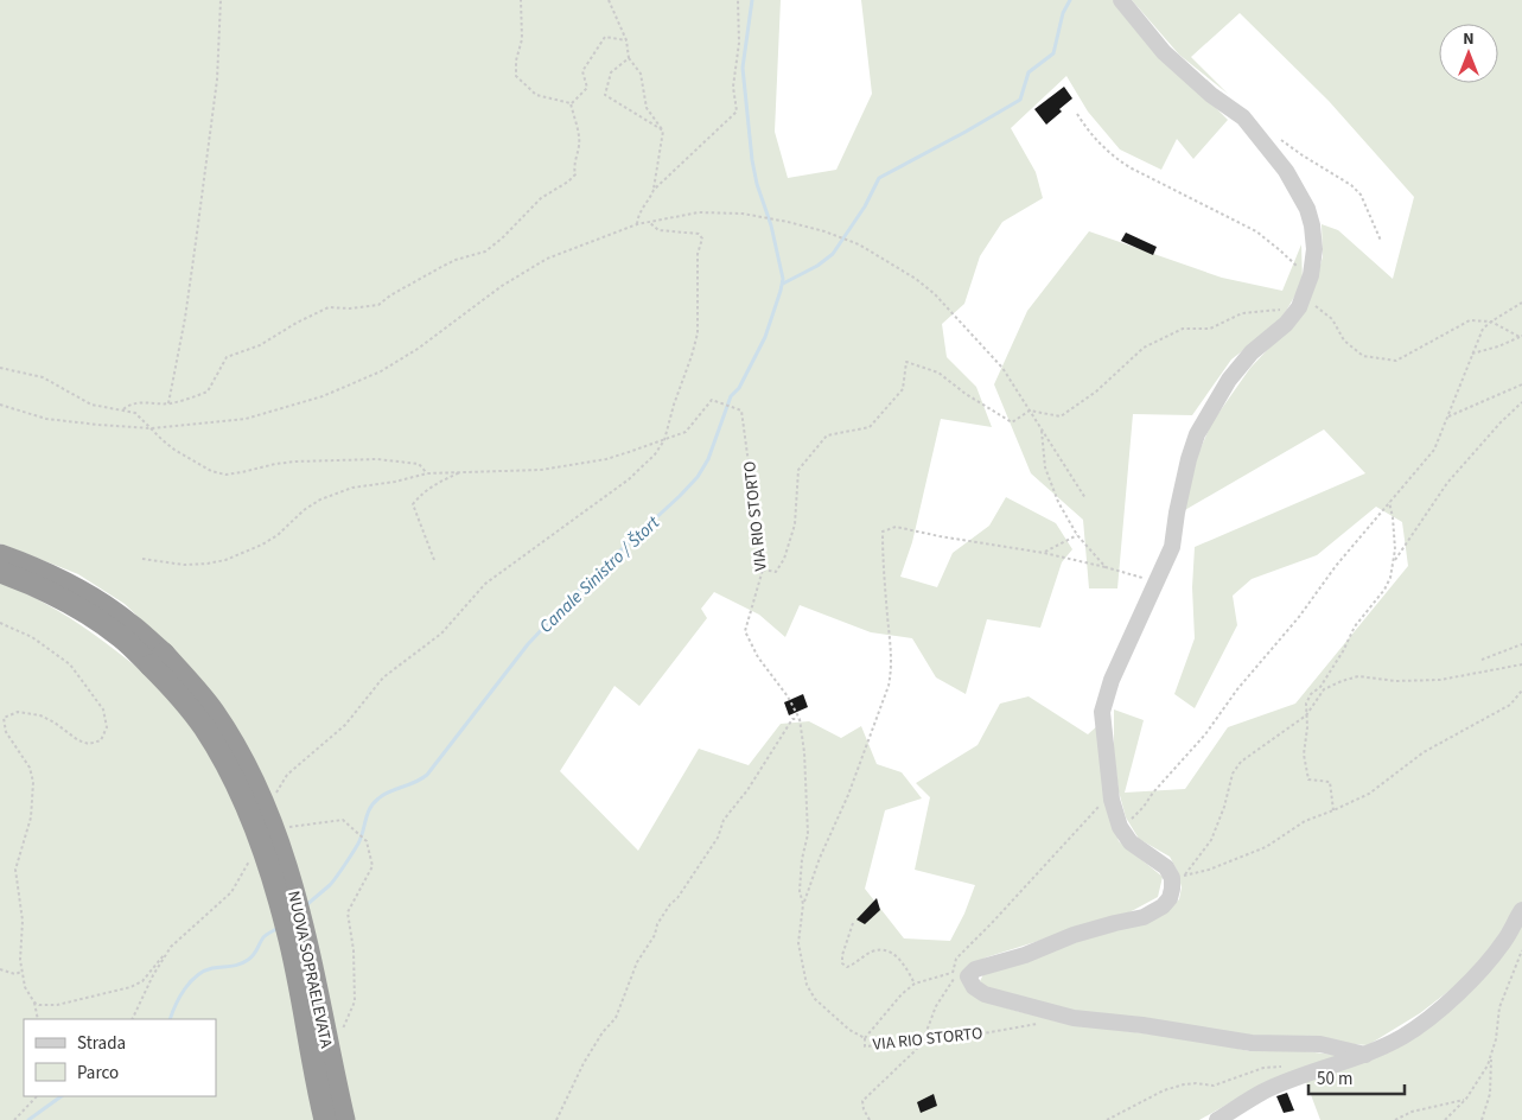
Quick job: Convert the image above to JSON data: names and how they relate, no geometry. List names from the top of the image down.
{
  "streets": {
    "highway": ["NUOVA SOPRAELEVATA"],
    "path": ["VIA RIO STORTO"]
  },
  "water": ["Canale Sinistro / Štort"],
  "legend": ["Strada", "Parco"],
  "scale_bar": "50 m",
  "north": "top"
}
